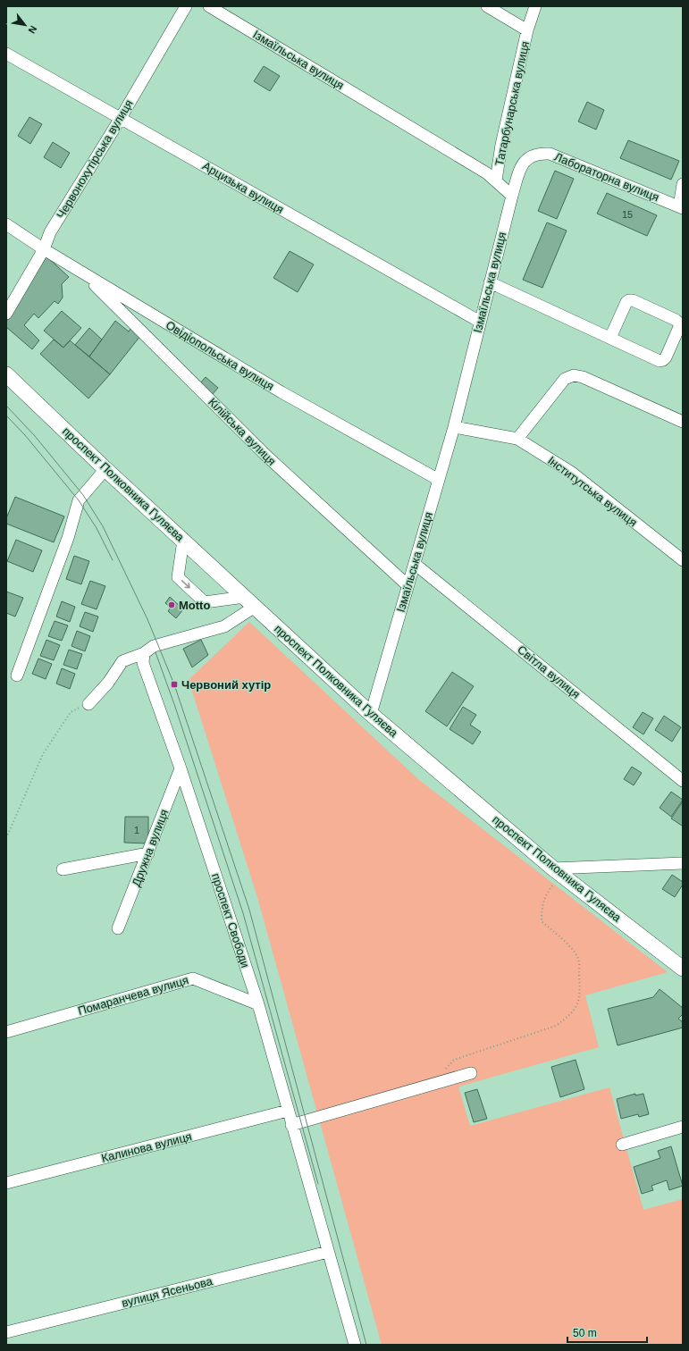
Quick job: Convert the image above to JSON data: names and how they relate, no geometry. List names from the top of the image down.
{
  "streets": {
    "main road": ["проспект Полковника Гуляєва"],
    "street": [
      "Ізмаїльська вулиця",
      "Татарбунарська вулиця",
      "Червонохутірська вулиця",
      "Лабораторна вулиця",
      "Арцизька вулиця",
      "Овідіопольська вулиця",
      "Кілійська вулиця",
      "Інститутська вулиця",
      "Світла вулиця",
      "Дружна вулиця",
      "проспект Свободи",
      "Помаранчева вулиця",
      "Калинова вулиця",
      "вулиця Ясеньова"
    ]
  },
  "crossings": [
    ["Ізмаїльська вулиця", "Татарбунарська вулиця"],
    ["Ізмаїльська вулиця", "Лабораторна вулиця"],
    ["Ізмаїльська вулиця", "Арцизька вулиця"],
    ["Ізмаїльська вулиця", "Овідіопольська вулиця"],
    ["Ізмаїльська вулиця", "Кілійська вулиця"],
    ["Ізмаїльська вулиця", "проспект Полковника Гуляєва"],
    ["Ізмаїльська вулиця", "Інститутська вулиця"],
    ["Ізмаїльська вулиця", "Світла вулиця"],
    ["Червонохутірська вулиця", "Арцизька вулиця"],
    ["Червонохутірська вулиця", "Овідіопольська вулиця"],
    ["Овідіопольська вулиця", "Кілійська вулиця"],
    ["Дружна вулиця", "проспект Свободи"],
    ["проспект Свободи", "Помаранчева вулиця"],
    ["проспект Свободи", "Калинова вулиця"],
    ["проспект Свободи", "вулиця Ясеньова"]
  ],
  "places": {
    "other": ["Motto"],
    "transit": ["Червоний хутір"]
  },
  "house_numbers": ["15", "1"],
  "scale_bar": "50 m",
  "north": "bottom right"
}
